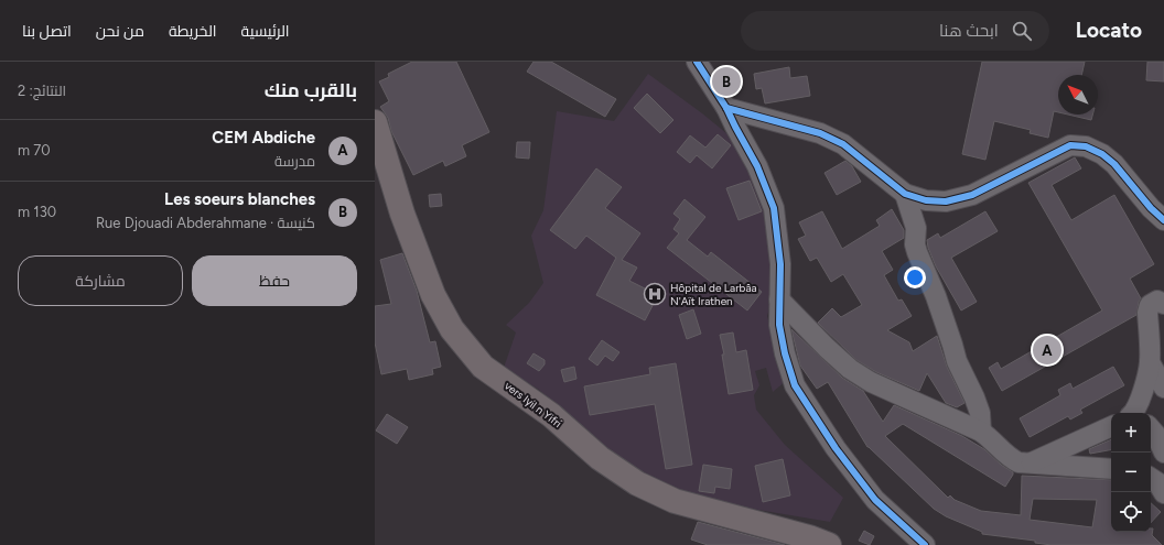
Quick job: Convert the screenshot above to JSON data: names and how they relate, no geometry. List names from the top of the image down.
{
  "streets": {
    "main road": ["vers Iγil n Yifri"]
  },
  "places": {
    "hospital": ["Hôpital de Larbâa N'Aït Irathen"]
  },
  "north": "top left",
  "page": {
    "header": "Locato",
    "search": "ابحث هنا",
    "nav": [
      "الرئيسية",
      "الخريطة",
      "من نحن",
      "اتصل بنا"
    ],
    "heading": ["بالقرب منك", "النتائج: 2"],
    "pins": ["B", "A"],
    "list": [
      {
        "mark": "A",
        "name": "CEM Abdiche",
        "note": "مدرسة",
        "value": "70 m"
      },
      {
        "mark": "B",
        "name": "Les soeurs blanches",
        "note": "كنيسة · Rue Djouadi Abderahmane",
        "value": "130 m"
      }
    ],
    "buttons": ["حفظ", "مشاركة"],
    "map_buttons": ["+", "−"]
  }
}
